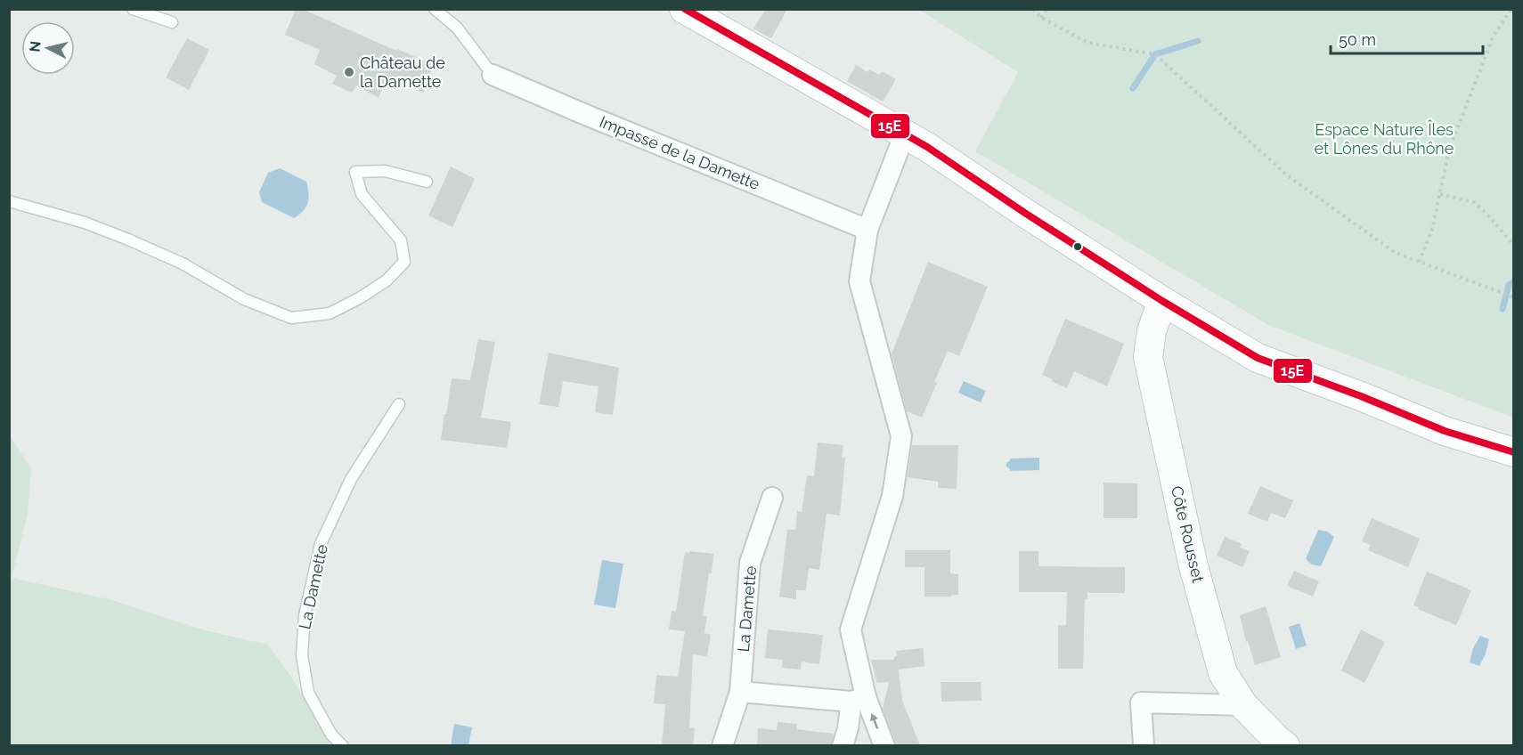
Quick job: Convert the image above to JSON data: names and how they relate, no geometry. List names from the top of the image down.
{
  "streets": {
    "main road": ["Côte Rousset"],
    "street": ["Impasse de la Damette", "La Damette"]
  },
  "parks": ["Espace Nature Îles et Lônes du Rhône"],
  "places": ["Château de la Damette"],
  "lines": ["transit line 15E"],
  "scale_bar": "50 m",
  "north": "left"
}
